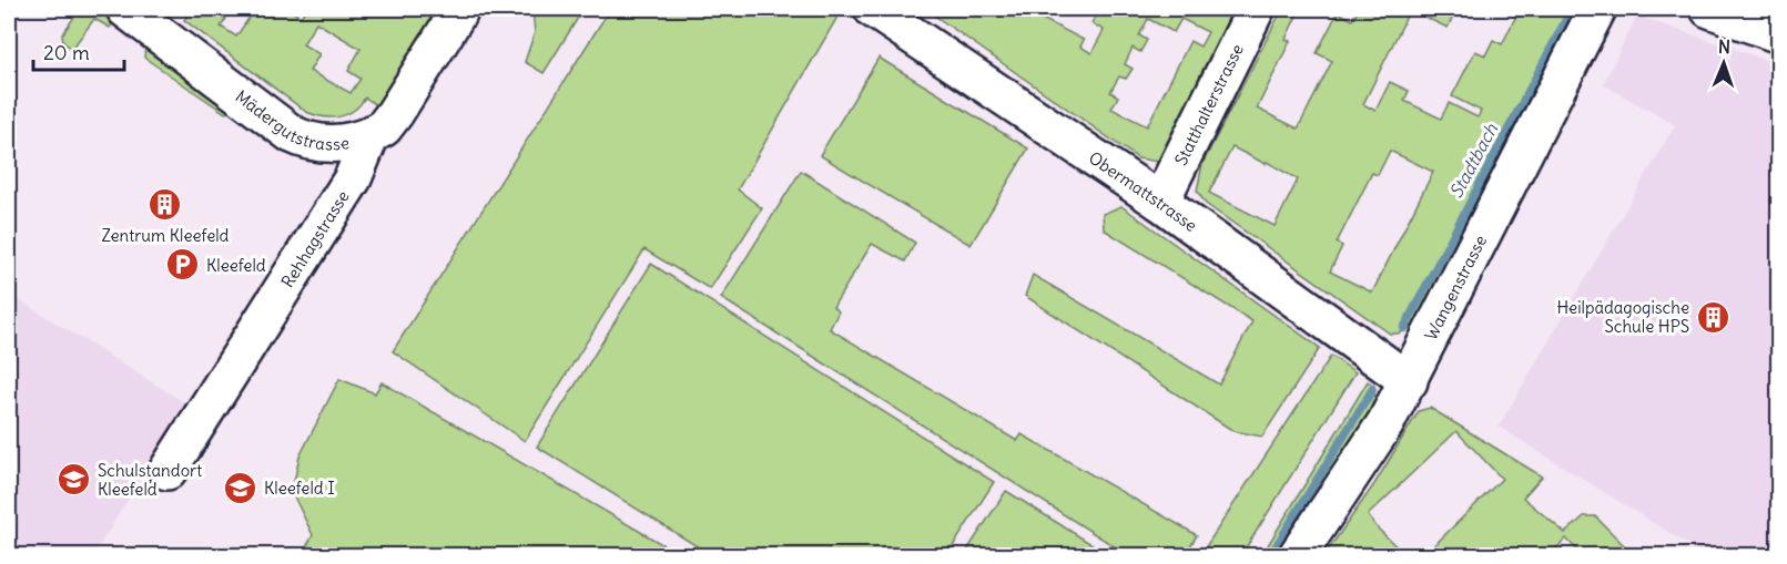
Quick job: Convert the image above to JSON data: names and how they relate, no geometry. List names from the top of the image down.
{
  "streets": {
    "street": [
      "Statthalterstrasse",
      "Mädergutstrasse",
      "Obermattstrasse",
      "Rehhagstrasse",
      "Wangenstrasse"
    ]
  },
  "crossings": [
    ["Statthalterstrasse", "Obermattstrasse"],
    ["Mädergutstrasse", "Rehhagstrasse"],
    ["Obermattstrasse", "Wangenstrasse"]
  ],
  "water": ["Stadtbach"],
  "places": {
    "building": ["Zentrum Kleefeld", "Heilpädagogische Schule HPS"],
    "parking": ["Kleefeld"],
    "school or university": ["Schulstandort Kleefeld", "Kleefeld I"]
  },
  "scale_bar": "20 m",
  "north": "top"
}
